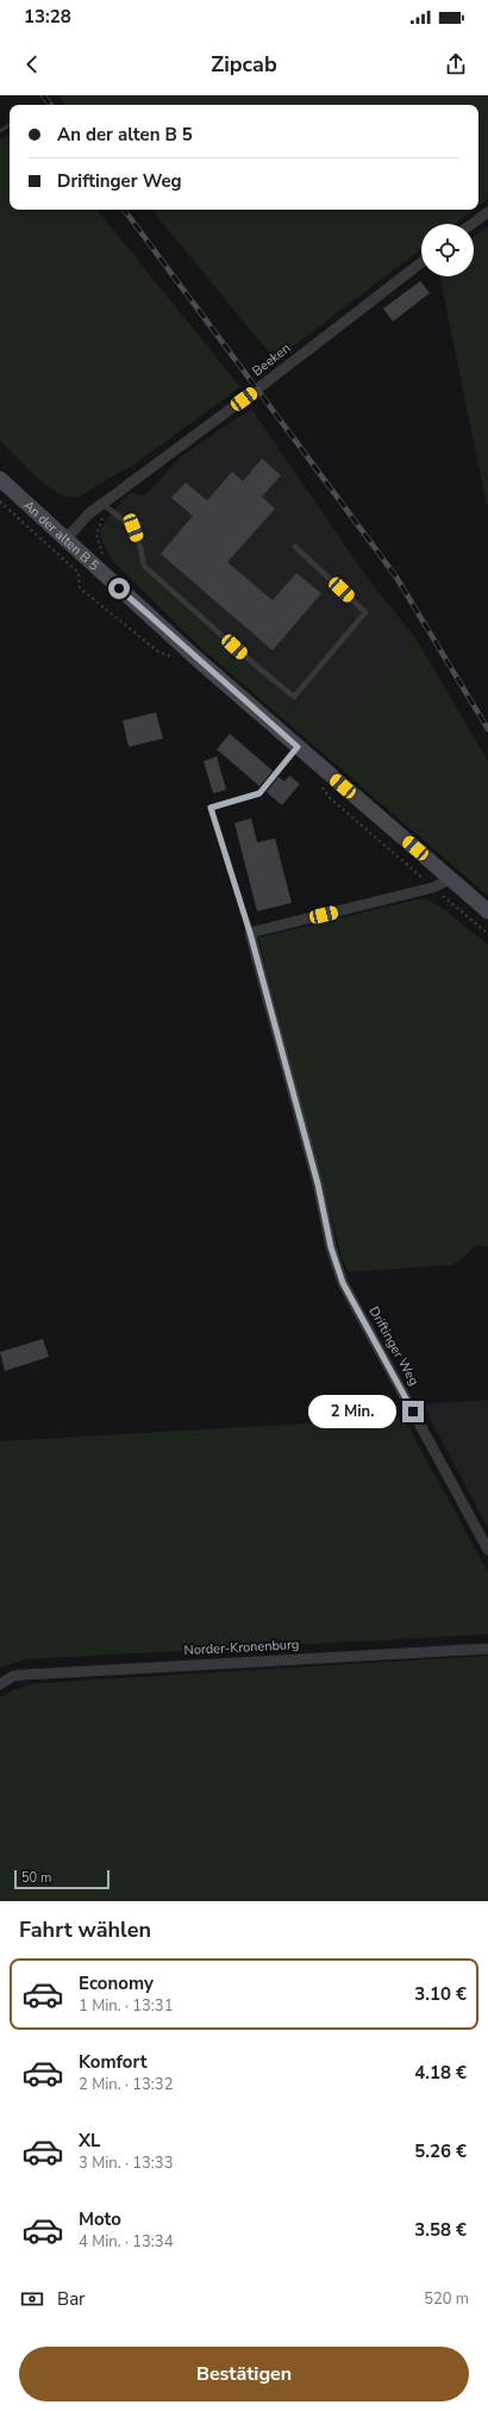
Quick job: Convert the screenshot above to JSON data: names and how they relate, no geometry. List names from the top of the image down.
{
  "streets": {
    "main road": ["An der alten B 5"],
    "street": ["Beeken", "Driftinger Weg", "Norder-Kronenburg"]
  },
  "crossings": [
    ["Beeken", "An der alten B 5"]
  ],
  "scale_bar": "50 m",
  "page": {
    "status": "13:28",
    "header": "Zipcab",
    "banner": ["An der alten B 5", "Driftinger Weg"],
    "bubble": "2 Min.",
    "scale": "50 m",
    "heading": "Fahrt wählen",
    "list": [
      {
        "name": "Economy",
        "note": "1 Min. · 13:31",
        "value": "3.10 €"
      },
      {
        "name": "Komfort",
        "note": "2 Min. · 13:32",
        "value": "4.18 €"
      },
      {
        "name": "XL",
        "note": "3 Min. · 13:33",
        "value": "5.26 €"
      },
      {
        "name": "Moto",
        "note": "4 Min. · 13:34",
        "value": "3.58 €"
      }
    ],
    "pay": ["Bar", "520 m"],
    "buttons": "Bestätigen"
  }
}
